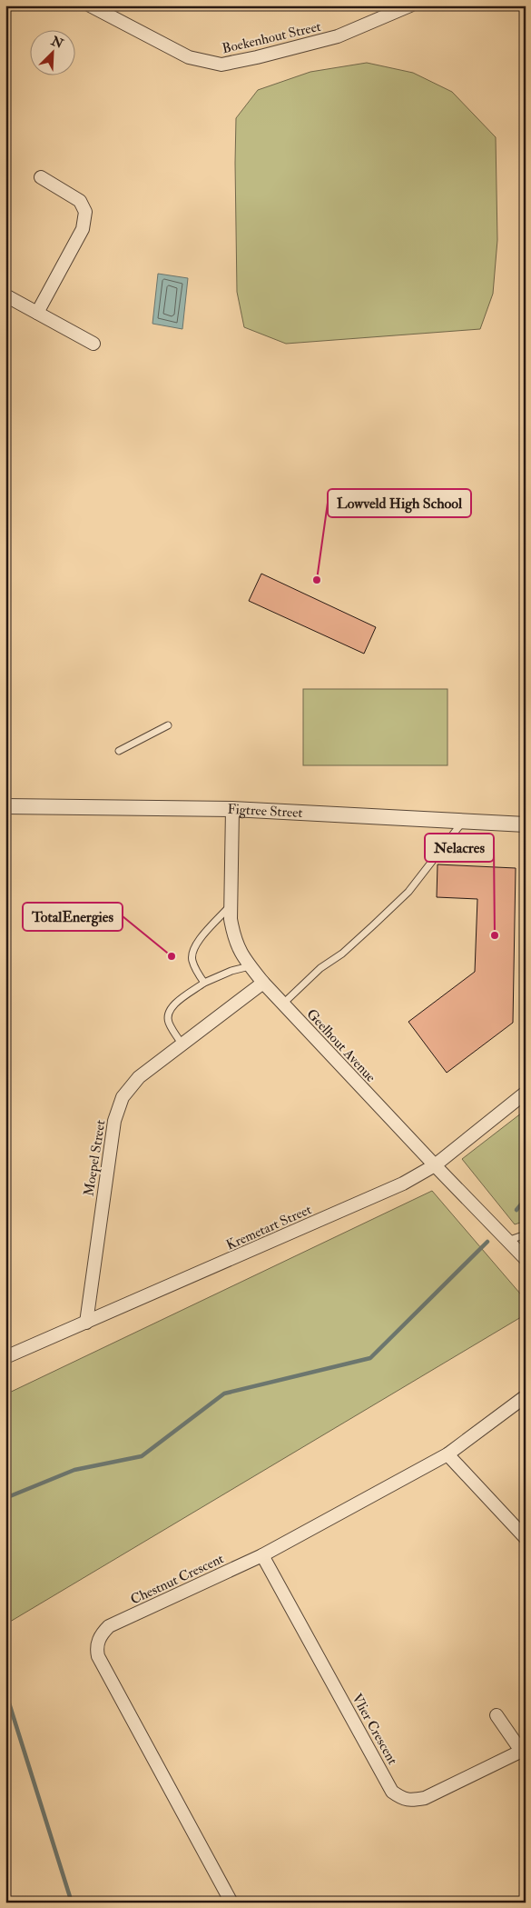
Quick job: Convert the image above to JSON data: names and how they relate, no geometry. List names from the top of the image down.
{
  "streets": {
    "street": [
      "Boekenhout Street",
      "Figtree Street",
      "Geelhout Avenue",
      "Moepel Street",
      "Kremetart Street",
      "Chestnut Crescent",
      "Vlier Crescent"
    ]
  },
  "crossings": [
    ["Figtree Street", "Geelhout Avenue"],
    ["Geelhout Avenue", "Moepel Street"],
    ["Geelhout Avenue", "Kremetart Street"],
    ["Moepel Street", "Kremetart Street"],
    ["Chestnut Crescent", "Vlier Crescent"]
  ],
  "places": ["Lowveld High School", "Nelacres", "TotalEnergies"],
  "north": "top right"
}
